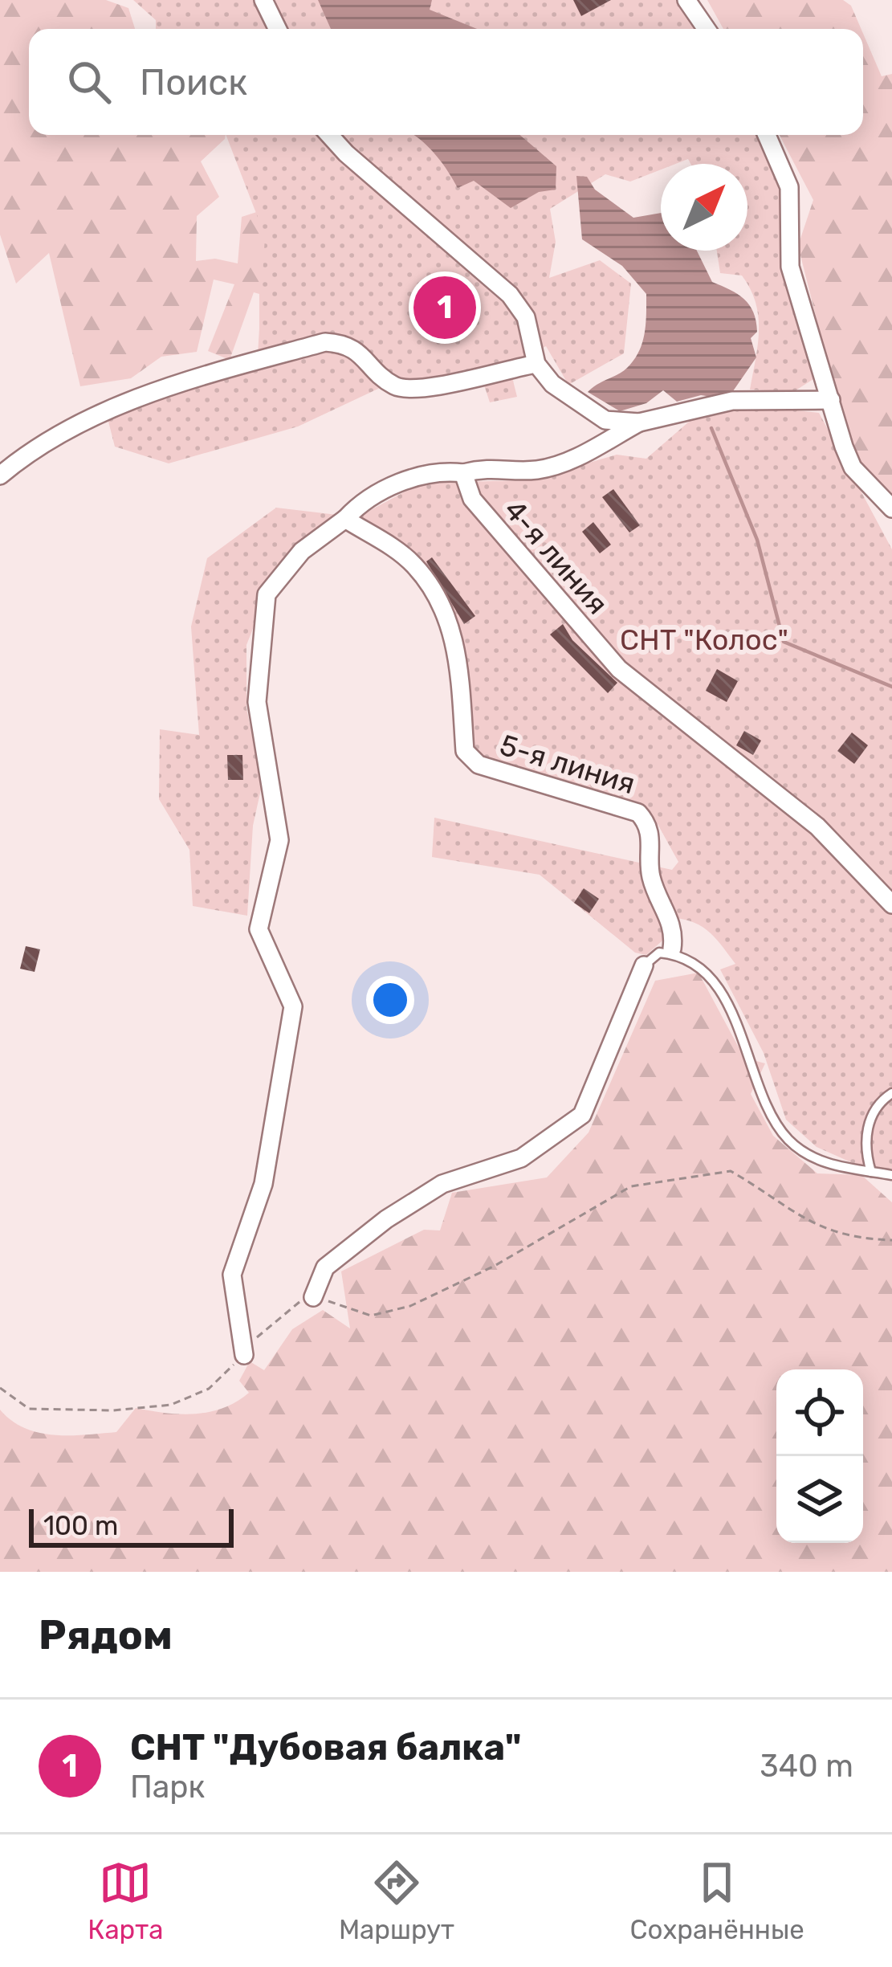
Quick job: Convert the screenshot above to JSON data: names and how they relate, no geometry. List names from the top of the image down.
{
  "streets": {
    "street": ["4-я линия", "5-я линия"]
  },
  "parks": ["СНТ \"Колос\""],
  "scale_bar": "100 m",
  "north": "top right",
  "page": {
    "search": "Поиск",
    "pins": "1",
    "scale": "100 m",
    "heading": "Рядом",
    "list": [
      {
        "mark": "1",
        "name": "СНТ \"Дубовая балка\"",
        "note": "Парк",
        "value": "340 m"
      }
    ],
    "nav": ["Карта", "Маршрут", "Сохранённые"]
  }
}
